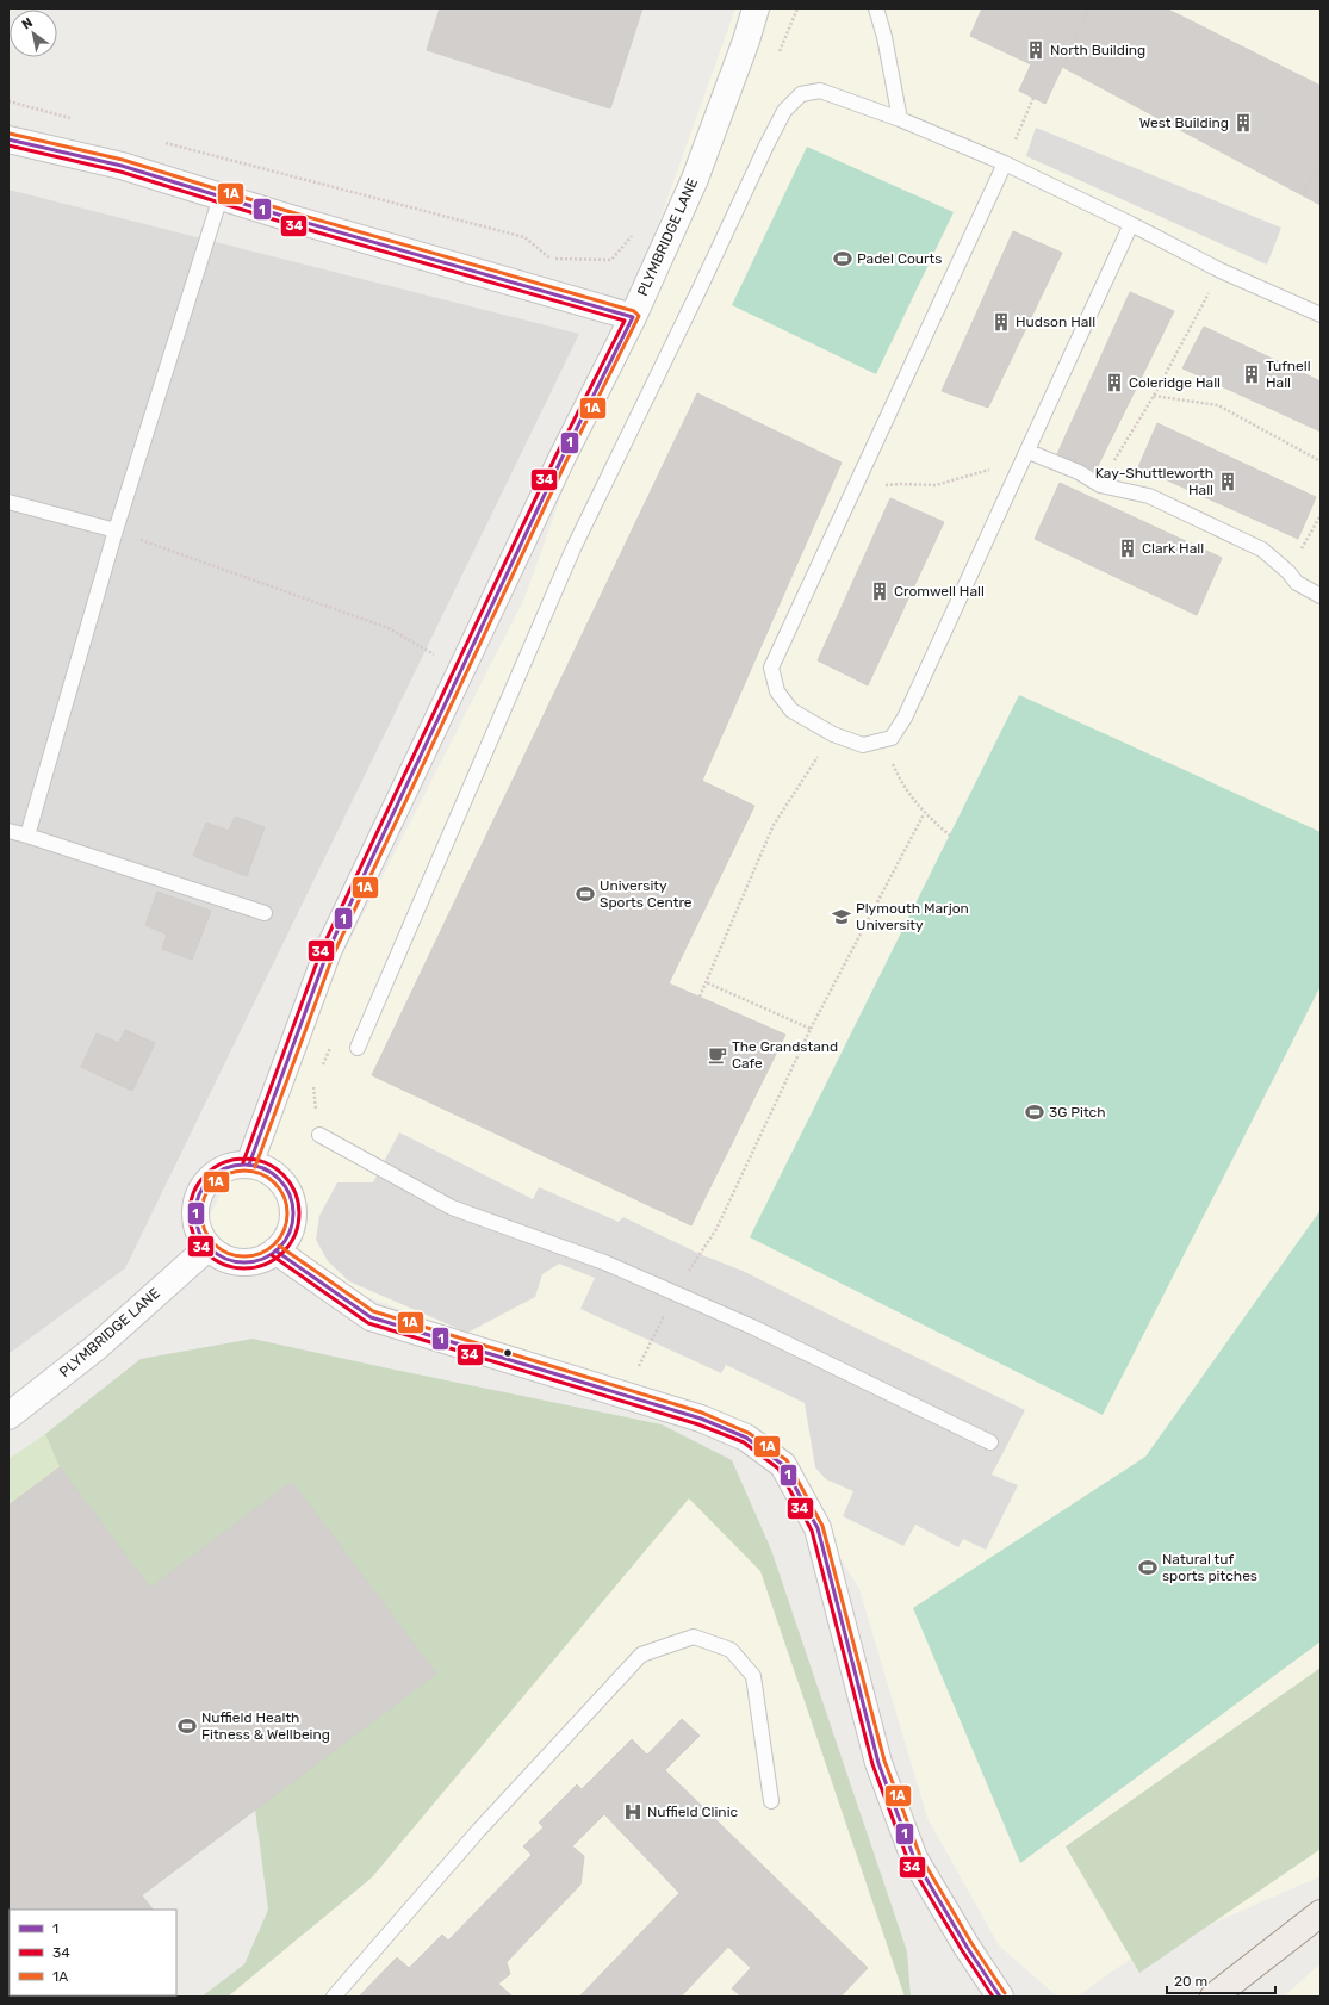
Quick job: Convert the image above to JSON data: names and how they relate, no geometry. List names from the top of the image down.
{
  "streets": {
    "street": ["PLYMBRIDGE LANE"]
  },
  "places": {
    "building": [
      "North Building",
      "West Building",
      "Hudson Hall",
      "Tufnell Hall",
      "Coleridge Hall",
      "Kay-Shuttleworth Hall",
      "Clark Hall",
      "Cromwell Hall"
    ],
    "sports": [
      "Padel Courts",
      "University Sports Centre",
      "3G Pitch",
      "Natural tuf sports pitches",
      "Nuffield Health Fitness & Wellbeing"
    ],
    "school or university": ["Plymouth Marjon University"],
    "cafe": ["The Grandstand Cafe"],
    "hospital": ["Nuffield Clinic"]
  },
  "lines": ["transit line 1A", "transit line 1", "transit line 34"],
  "legend": ["1", "34", "1A"],
  "scale_bar": "20 m",
  "north": "top left"
}
